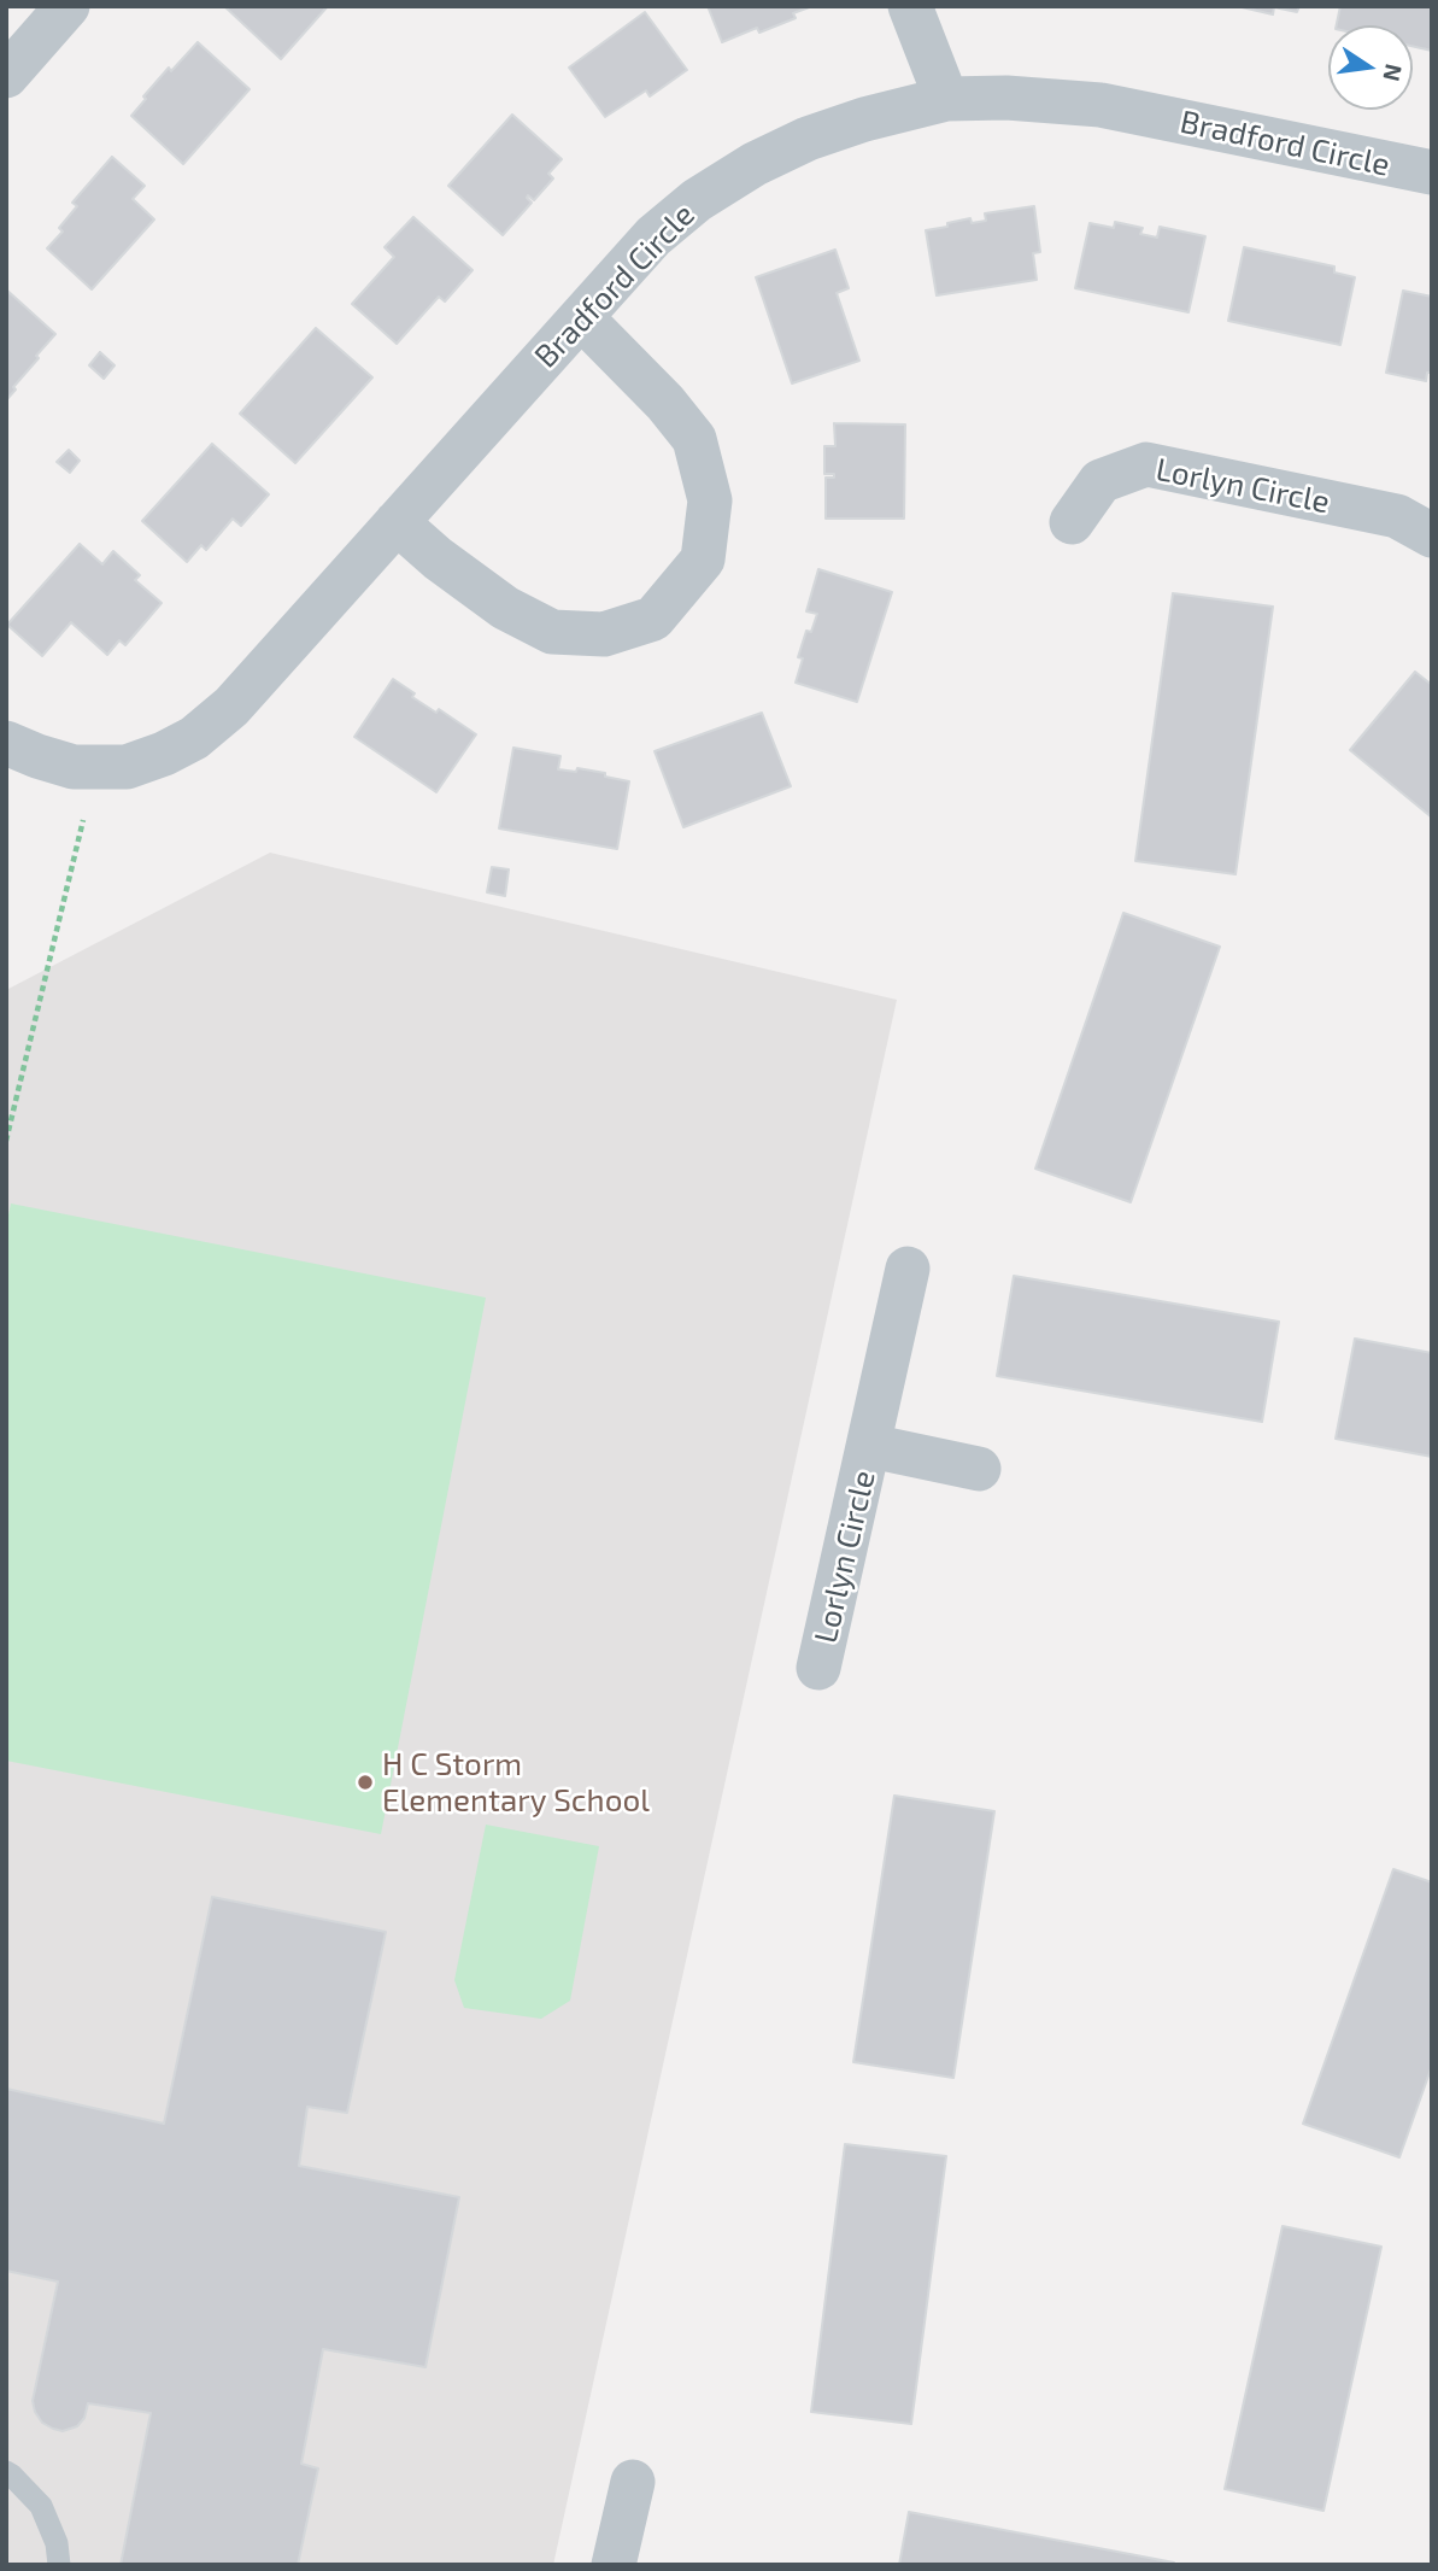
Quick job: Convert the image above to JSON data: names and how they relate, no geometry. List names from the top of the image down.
{
  "streets": {
    "street": ["Bradford Circle", "Lorlyn Circle"]
  },
  "places": ["H C Storm Elementary School"],
  "north": "right"
}
